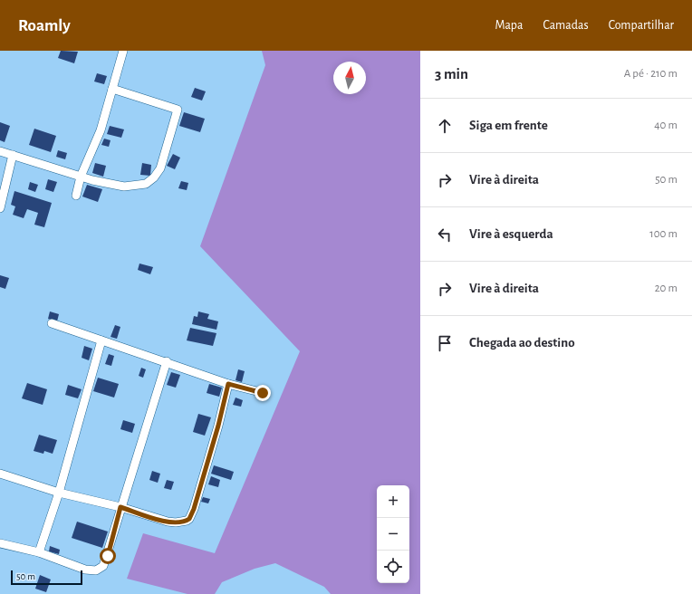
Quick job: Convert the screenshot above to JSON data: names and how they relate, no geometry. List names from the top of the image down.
{
  "scale_bar": "50 m",
  "north": "top",
  "page": {
    "header": "Roamly",
    "nav": ["Mapa", "Camadas", "Compartilhar"],
    "heading": ["3 min", "A pé · 210 m"],
    "list": [
      ["Siga em frente", "40 m"],
      ["Vire à direita", "50 m"],
      ["Vire à esquerda", "100 m"],
      ["Vire à direita", "20 m"],
      "Chegada ao destino"
    ],
    "map_buttons": ["+", "−"],
    "scale": "50 m"
  }
}
